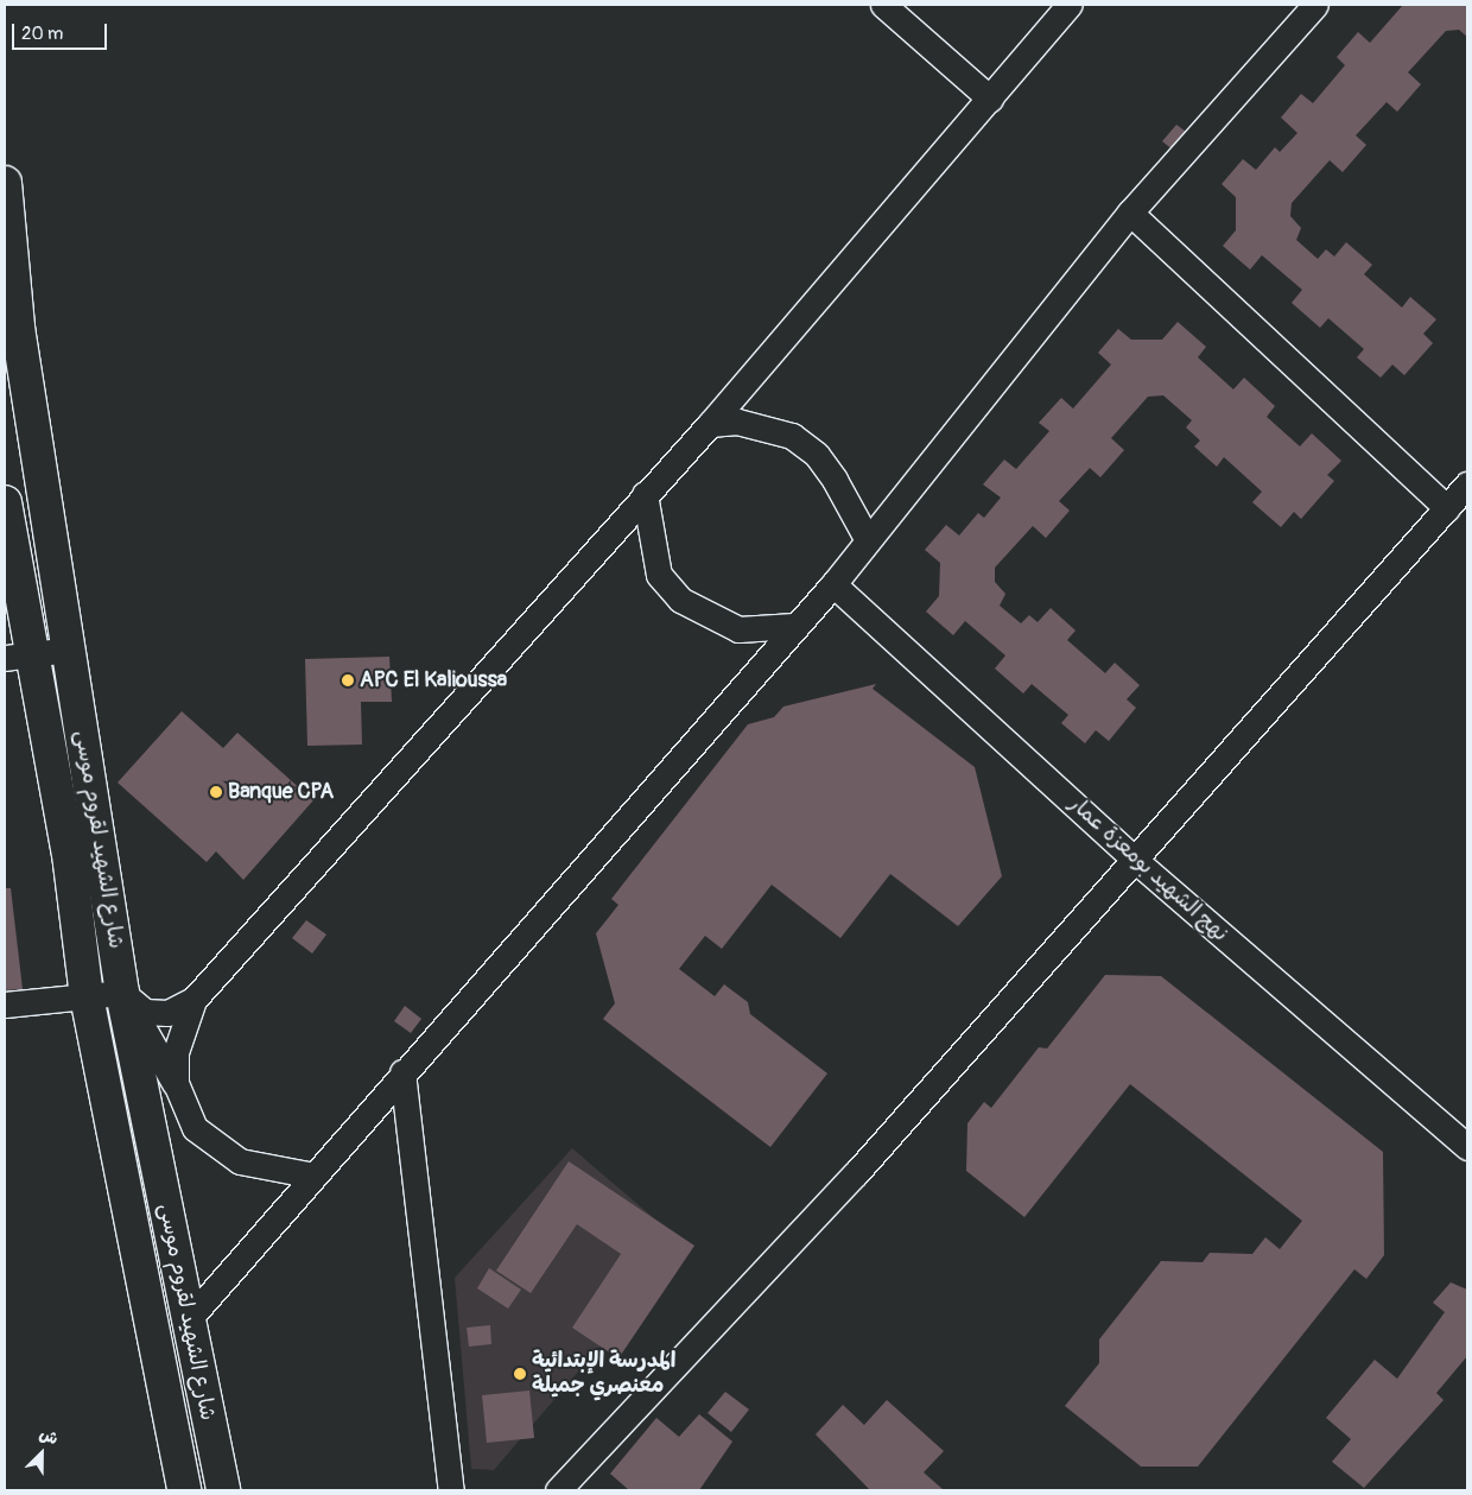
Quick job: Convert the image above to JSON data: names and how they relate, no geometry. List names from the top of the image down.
{
  "streets": {
    "street": ["شارع الشهيد لقروم موسى", "نهج الشهيد بومعزة عمار"]
  },
  "places": ["APC El Kalioussa", "Banque CPA", "المدرسة الإبتدائية معنصري جميلة"],
  "scale_bar": "20 m",
  "north": "top right"
}
